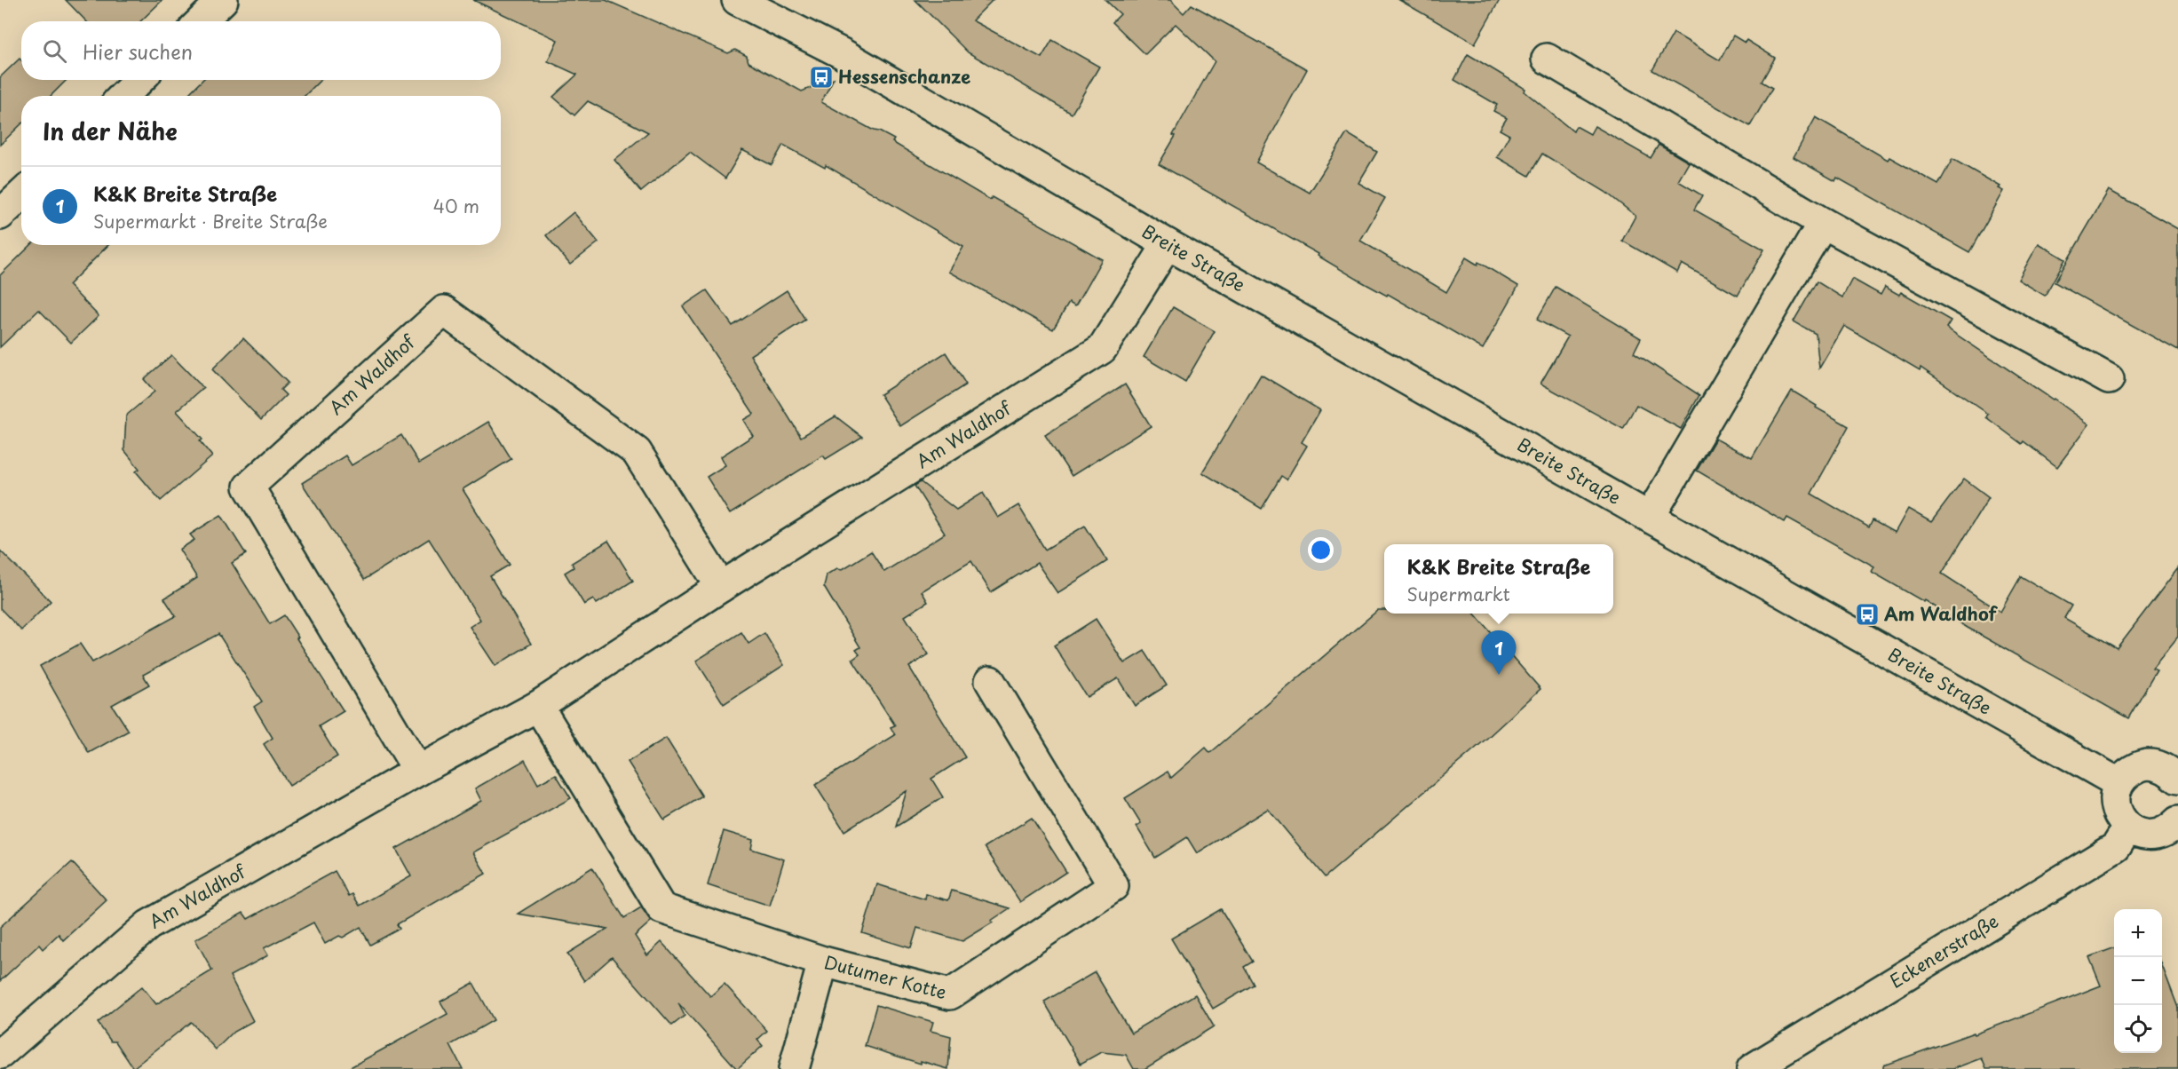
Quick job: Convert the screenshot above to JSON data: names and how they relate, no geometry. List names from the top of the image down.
{
  "streets": {
    "street": [
      "Breite Straße",
      "Am Waldhof",
      "Eckenerstraße",
      "Dutumer Kotte"
    ]
  },
  "crossings": [
    ["Breite Straße", "Am Waldhof"],
    ["Am Waldhof", "Dutumer Kotte"]
  ],
  "places": {
    "bus stop": ["Hessenschanze", "Am Waldhof"]
  },
  "page": {
    "search": "Hier suchen",
    "heading": "In der Nähe",
    "list": [
      {
        "mark": "1",
        "name": "K&K Breite Straße",
        "note": "Supermarkt · Breite Straße",
        "value": "40 m"
      }
    ],
    "popup": ["K&K Breite Straße", "Supermarkt"],
    "pins": "1",
    "map_buttons": ["+", "−"]
  }
}
